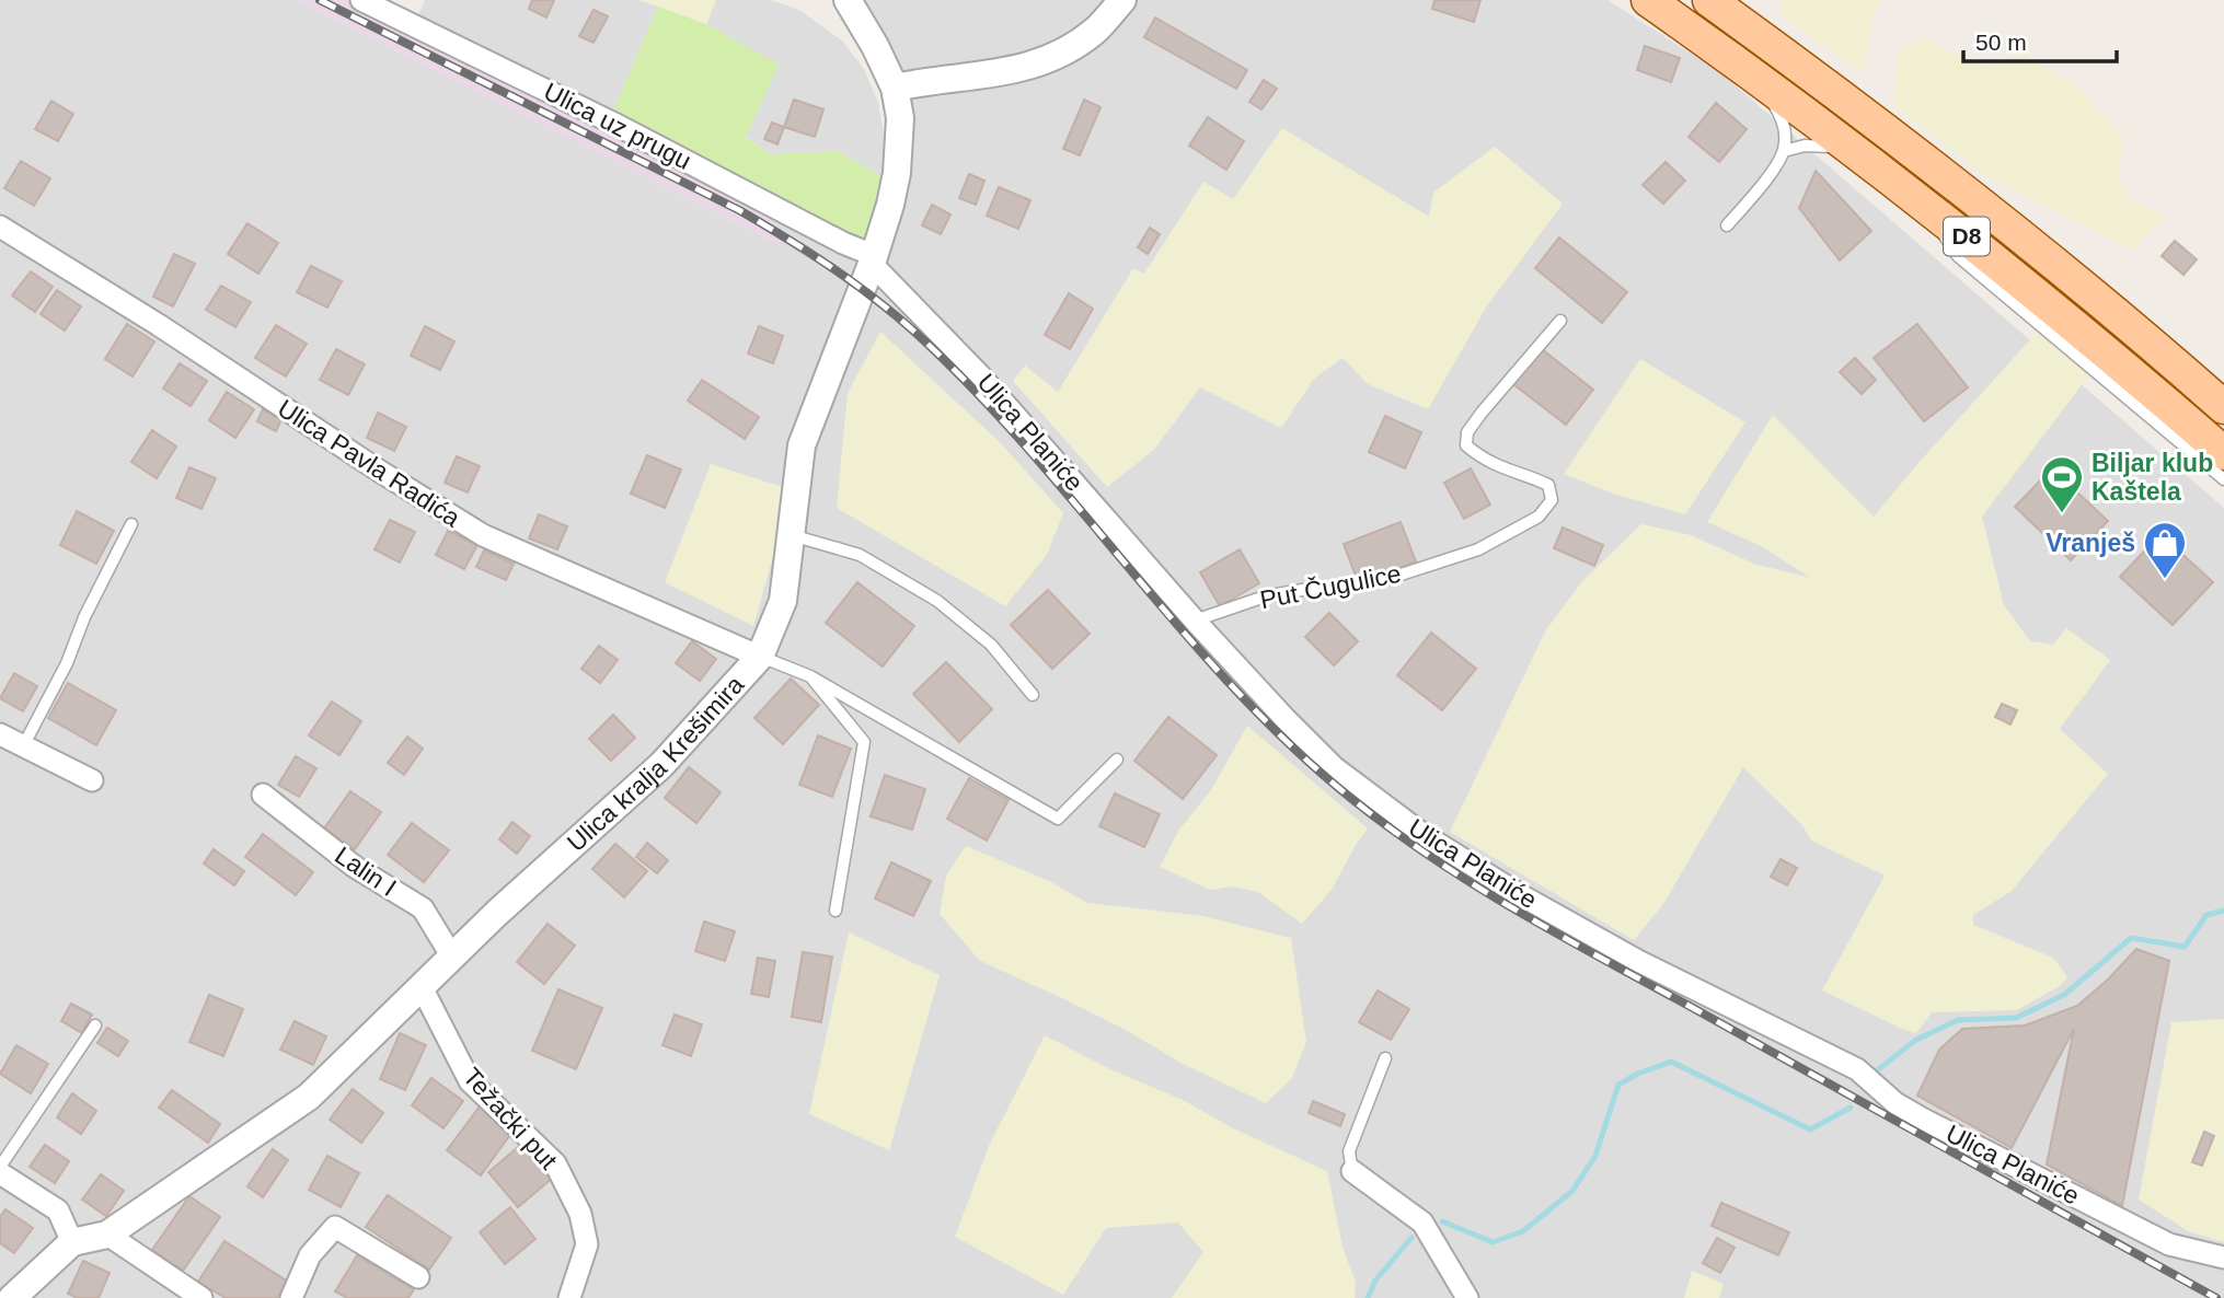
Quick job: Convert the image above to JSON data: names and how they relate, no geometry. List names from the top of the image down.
{
  "streets": {
    "main road": ["D8"],
    "street": [
      "Ulica uz prugu",
      "Ulica Planiće",
      "Ulica Pavla Radića",
      "Ulica kralja Krešimira",
      "Lalin I",
      "Težački put"
    ],
    "lane": ["Put Čugulice"]
  },
  "crossings": [
    ["Ulica uz prugu", "Ulica Planiće"],
    ["Ulica uz prugu", "Ulica kralja Krešimira"],
    ["Ulica Planiće", "Put Čugulice"],
    ["Ulica Planiće", "Ulica kralja Krešimira"],
    ["Ulica Pavla Radića", "Ulica kralja Krešimira"],
    ["Ulica kralja Krešimira", "Lalin I"],
    ["Ulica kralja Krešimira", "Težački put"]
  ],
  "places": {
    "sports": ["Biljar klub Kaštela"],
    "shop": ["Vranješ"]
  },
  "scale_bar": "50 m"
}
